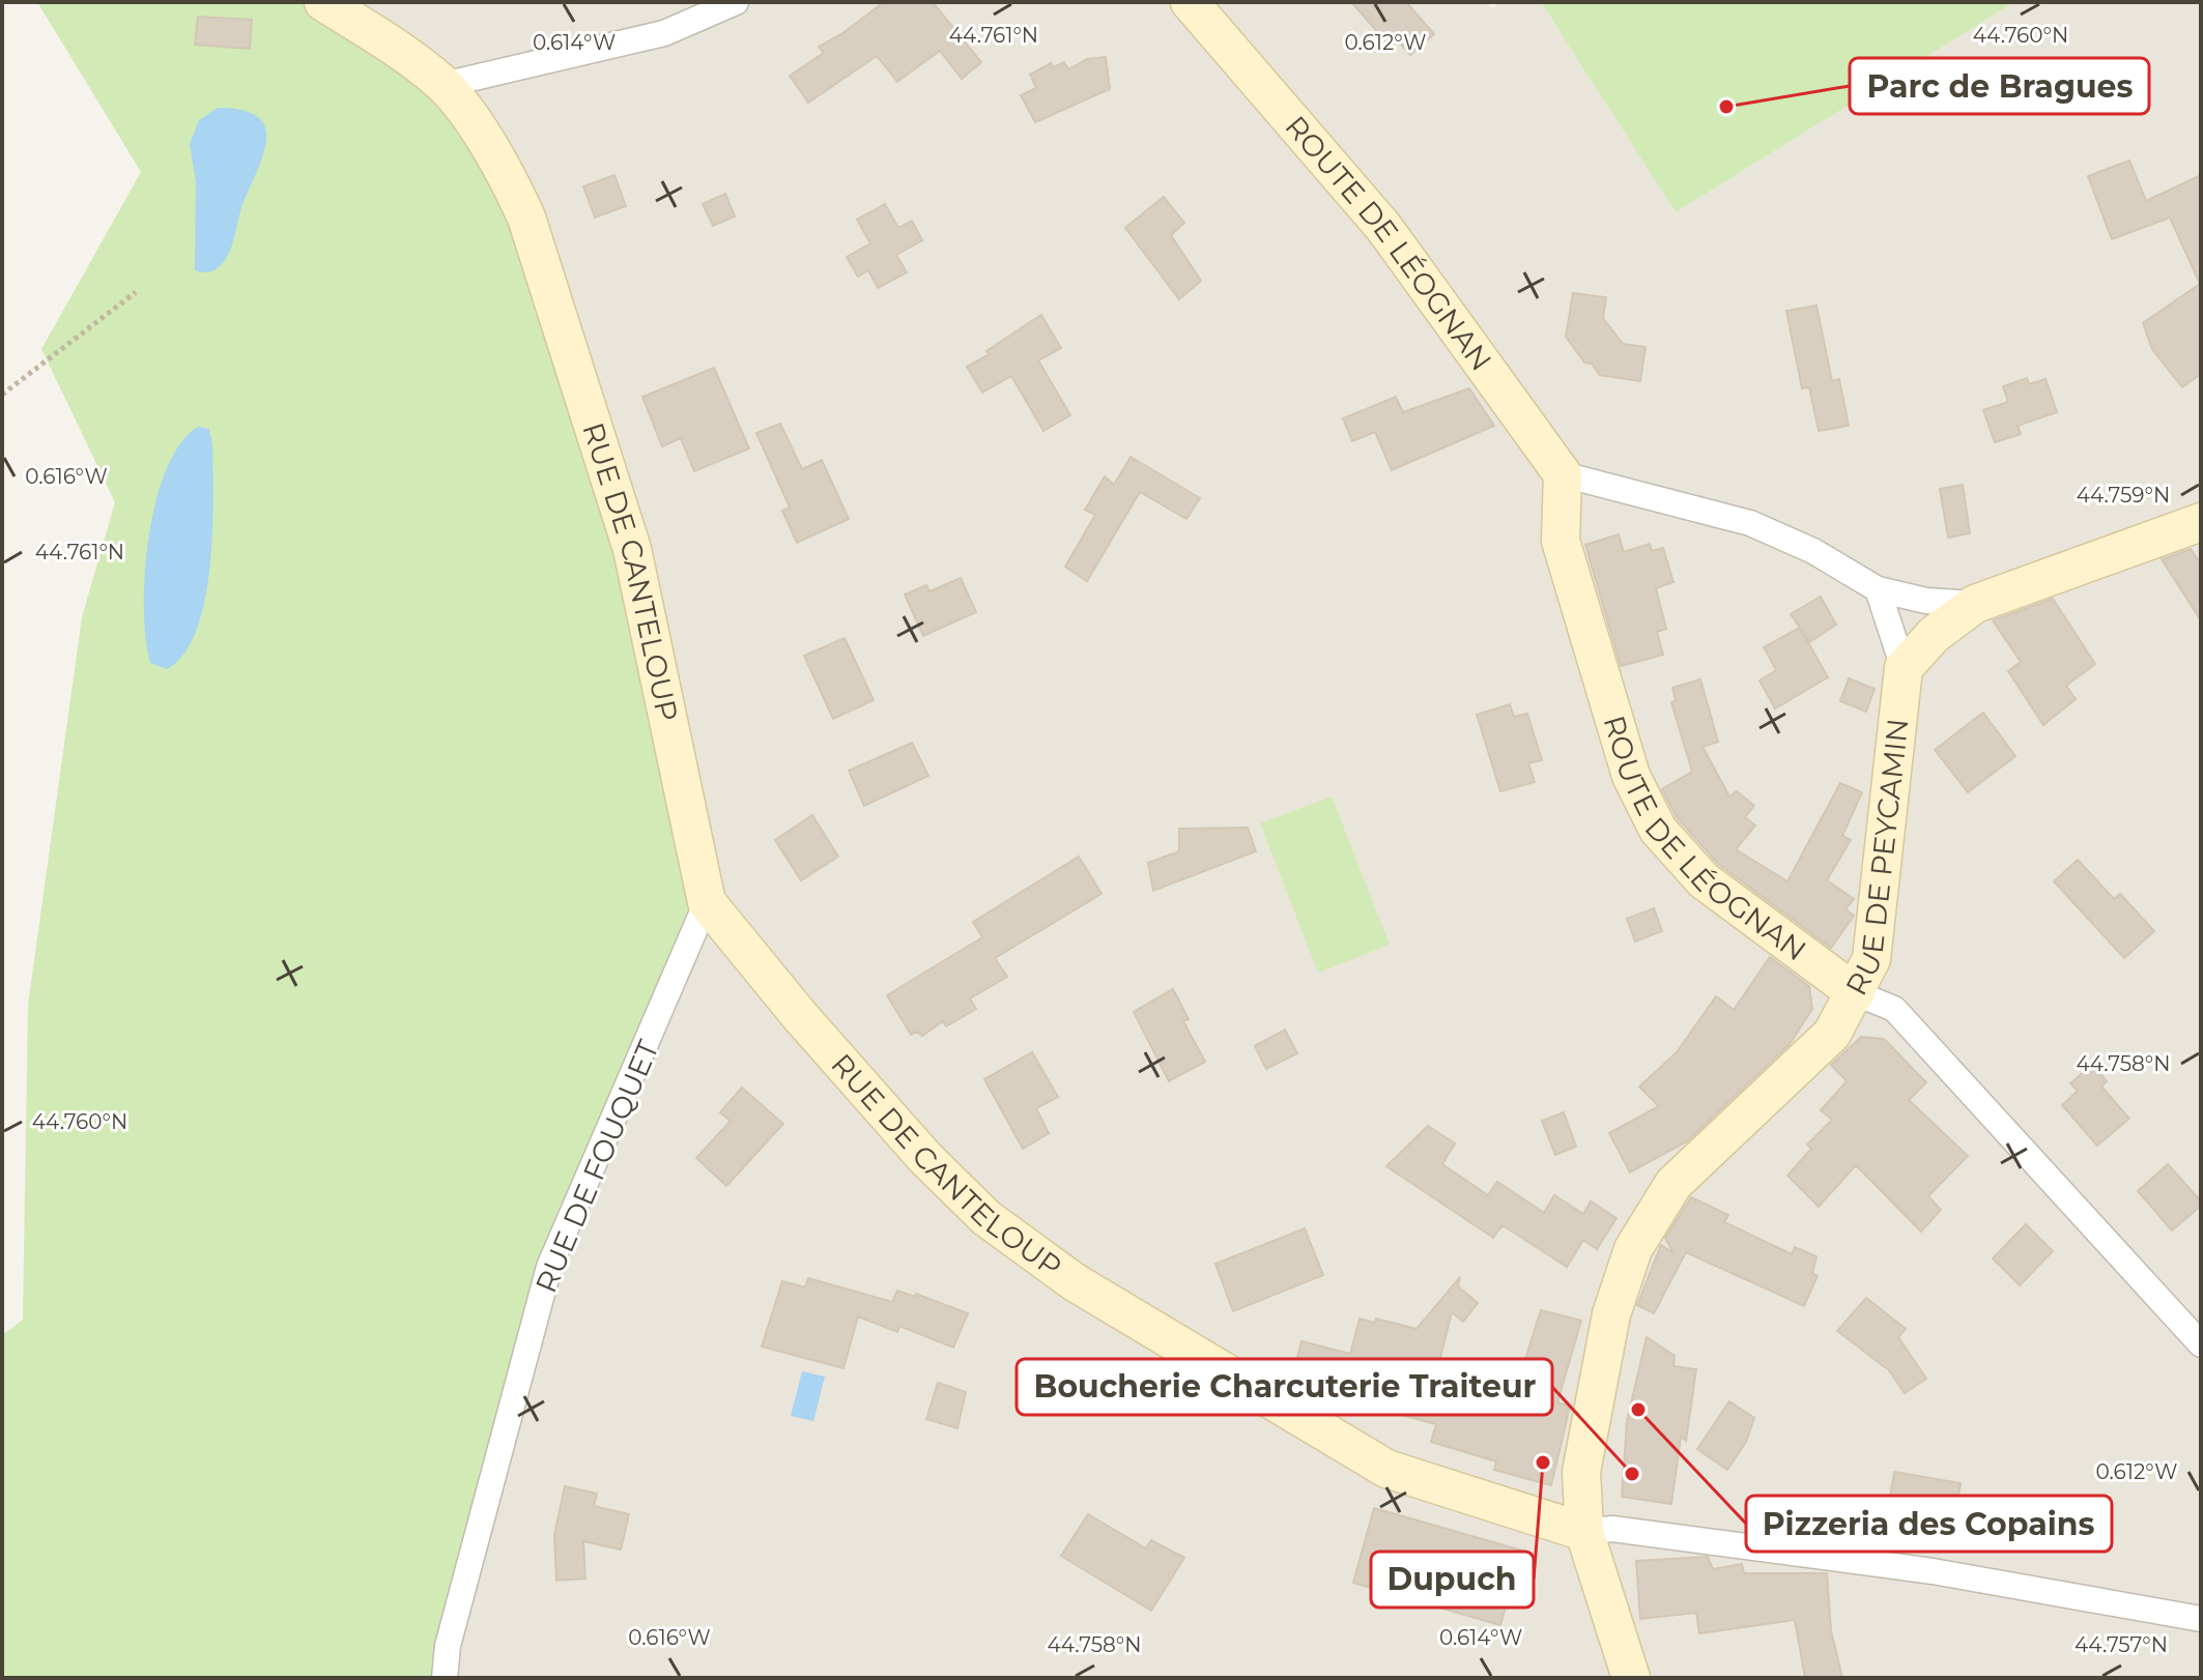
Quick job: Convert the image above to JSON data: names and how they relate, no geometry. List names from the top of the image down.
{
  "streets": {
    "street": [
      "ROUTE DE LÉOGNAN",
      "RUE DE CANTELOUP",
      "RUE DE PEYCAMIN",
      "RUE DE FOUQUET"
    ]
  },
  "crossings": [
    ["ROUTE DE LÉOGNAN", "RUE DE PEYCAMIN"],
    ["RUE DE CANTELOUP", "RUE DE FOUQUET"]
  ],
  "places": [
    "Parc de Bragues",
    "Pizzeria des Copains",
    "Dupuch",
    "Boucherie Charcuterie Traiteur"
  ],
  "coordinates": [
    "44.761°N",
    "44.760°N",
    "0.614°W",
    "0.612°W",
    "0.616°W",
    "44.759°N",
    "44.758°N",
    "44.757°N"
  ]
}
